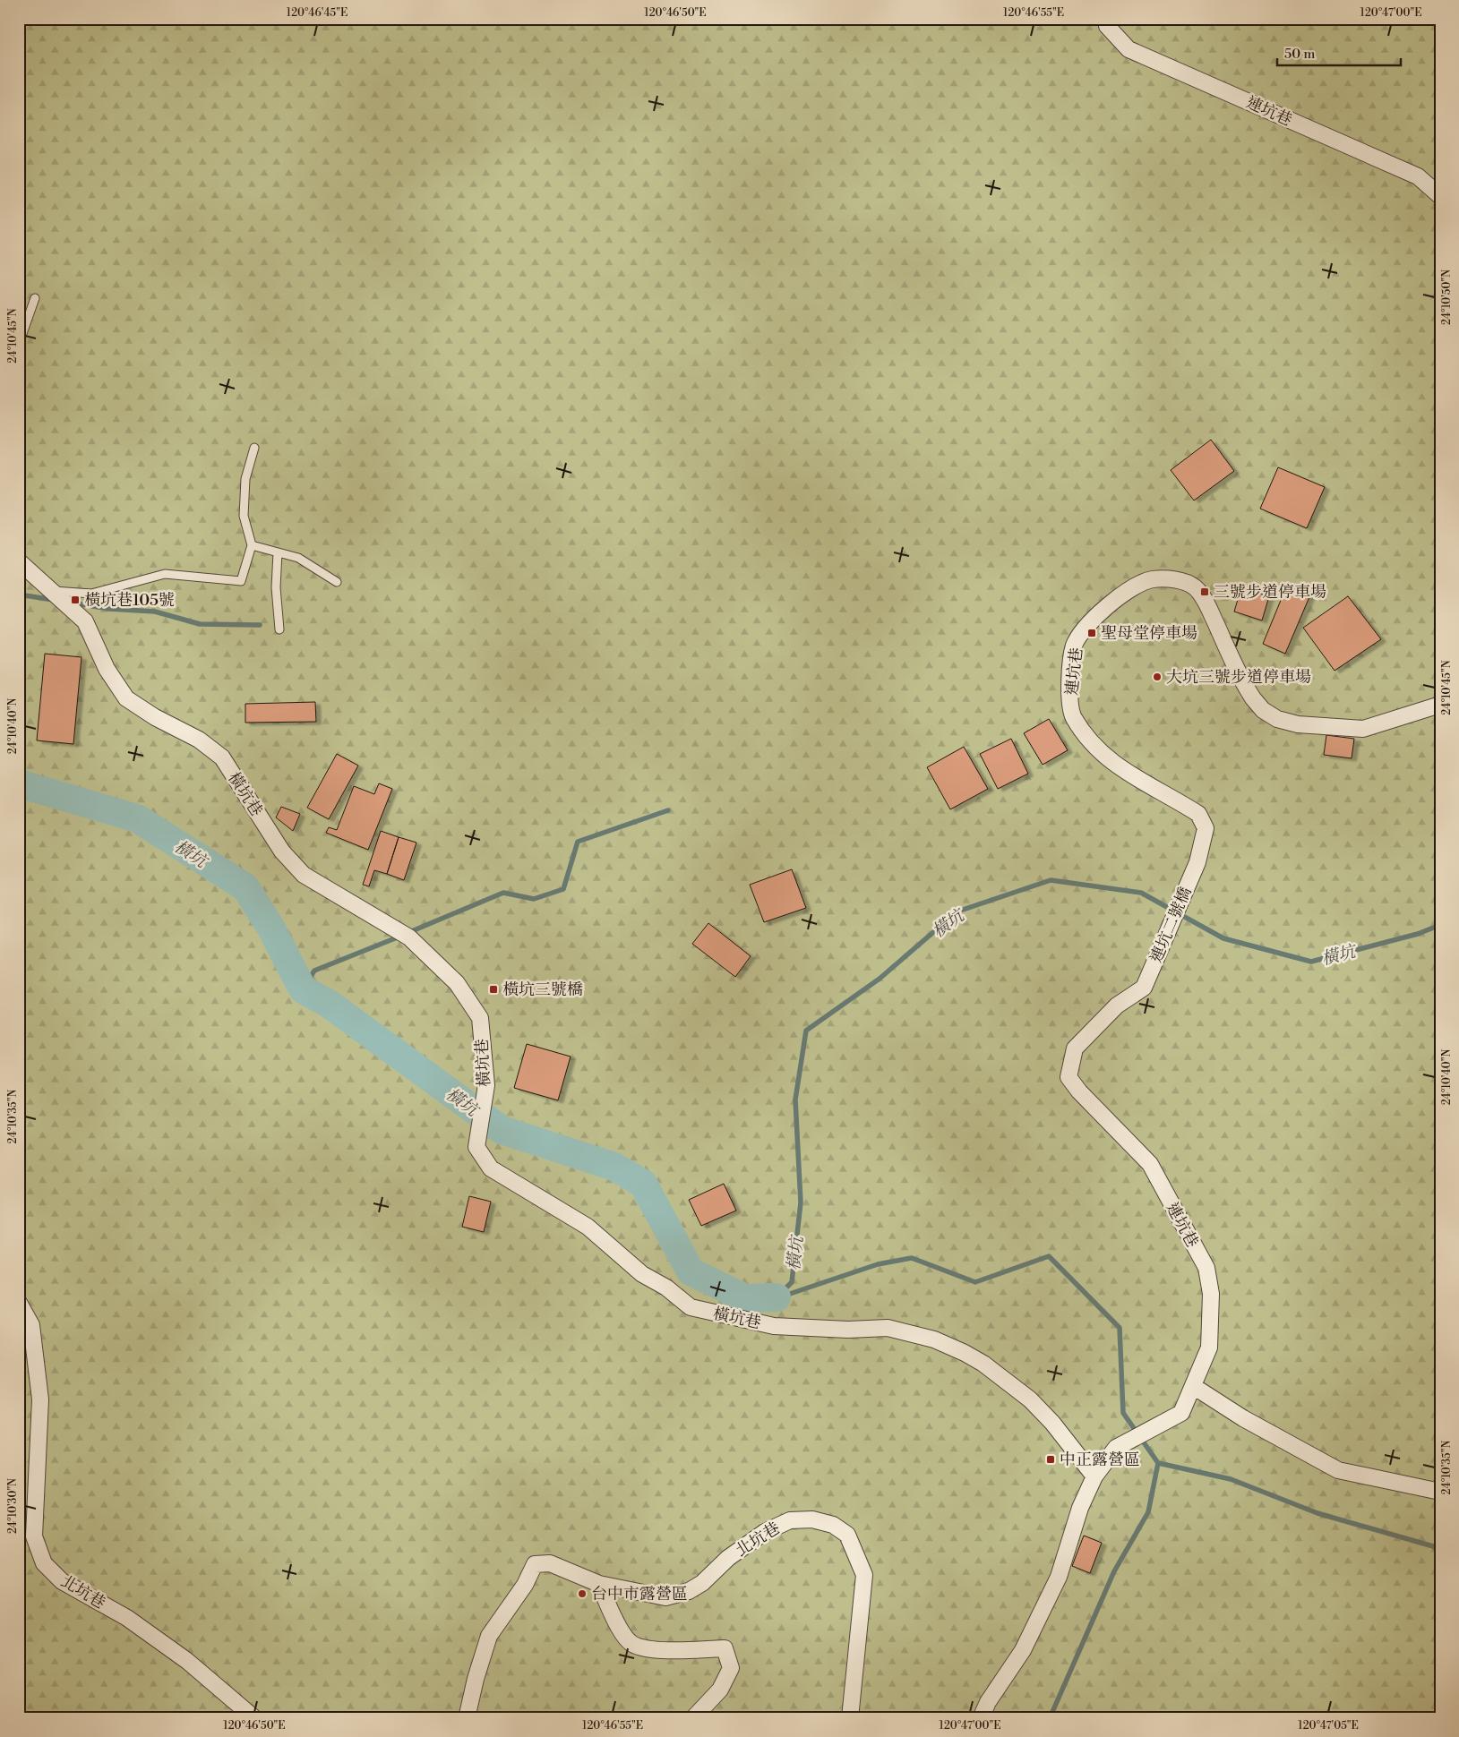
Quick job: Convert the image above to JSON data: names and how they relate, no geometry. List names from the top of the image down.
{
  "streets": {
    "street": [
      "連坑巷",
      "橫坑巷",
      "連坑二號橋",
      "北坑巷"
    ]
  },
  "crossings": [
    ["連坑巷", "橫坑巷"],
    ["連坑巷", "連坑二號橋"]
  ],
  "water": ["橫坑"],
  "places": {
    "transit": [
      "三號步道停車場",
      "橫坑巷105號",
      "聖母堂停車場",
      "橫坑三號橋",
      "中正露營區"
    ],
    "other": ["大坑三號步道停車場", "台中市露營區"]
  },
  "scale_bar": "50 m",
  "coordinates": [
    "120°46'45\"E",
    "120°46'50\"E",
    "120°46'55\"E",
    "120°47'00\"E",
    "24°10'50\"N",
    "24°10'45\"N",
    "24°10'40\"N",
    "24°10'35\"N",
    "24°10'30\"N",
    "120°47'05\"E"
  ]
}
